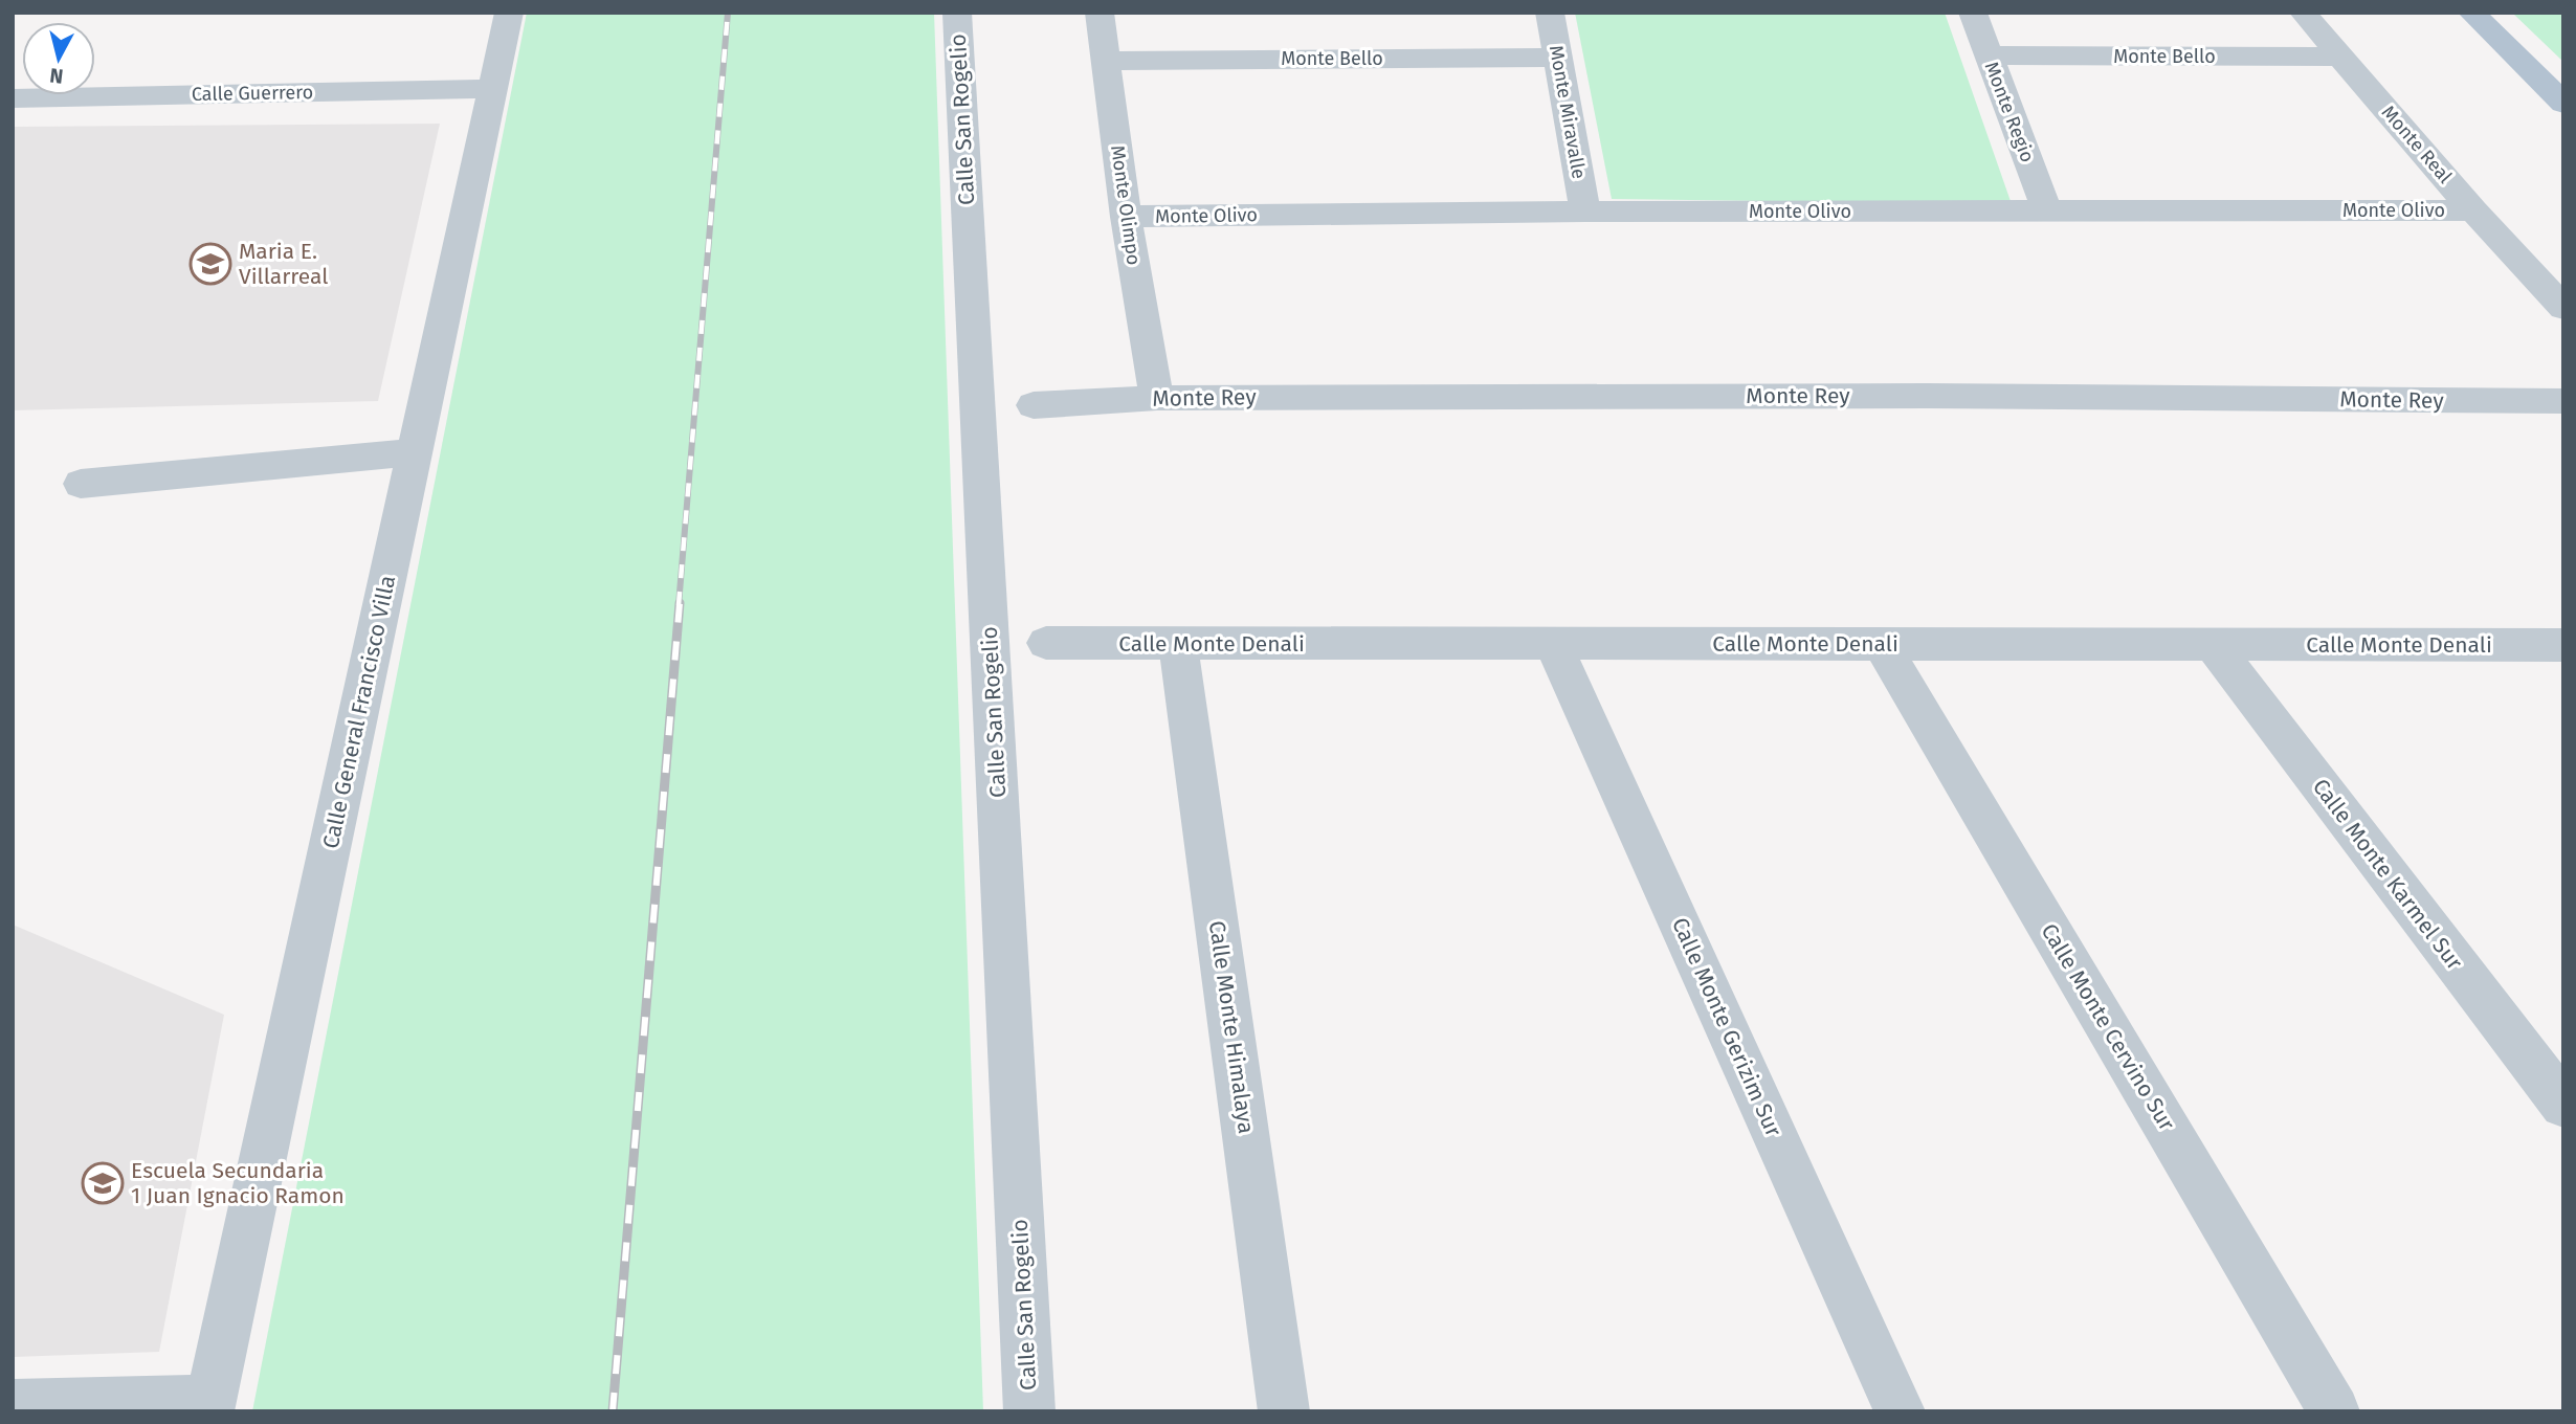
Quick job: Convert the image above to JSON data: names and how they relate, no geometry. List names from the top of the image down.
{
  "streets": {
    "street": [
      "Monte Bello",
      "Calle Guerrero",
      "Monte Miravalle",
      "Monte Regio",
      "Calle San Rogelio",
      "Monte Real",
      "Monte Olimpo",
      "Monte Olivo",
      "Monte Rey",
      "Calle Monte Denali",
      "Calle General Francisco Villa",
      "Calle Monte Karmel Sur",
      "Calle Monte Himalaya",
      "Calle Monte Gerizim Sur",
      "Calle Monte Cervino Sur"
    ]
  },
  "crossings": [
    ["Monte Bello", "Monte Miravalle"],
    ["Monte Bello", "Monte Regio"],
    ["Monte Bello", "Monte Real"],
    ["Monte Bello", "Monte Olimpo"],
    ["Calle Guerrero", "Calle General Francisco Villa"],
    ["Monte Miravalle", "Monte Olivo"],
    ["Monte Regio", "Monte Olivo"],
    ["Monte Real", "Monte Olivo"],
    ["Monte Olimpo", "Monte Olivo"],
    ["Monte Olimpo", "Monte Rey"],
    ["Calle Monte Denali", "Calle Monte Karmel Sur"],
    ["Calle Monte Denali", "Calle Monte Himalaya"],
    ["Calle Monte Denali", "Calle Monte Gerizim Sur"],
    ["Calle Monte Denali", "Calle Monte Cervino Sur"]
  ],
  "places": {
    "school or university": ["Maria E. Villarreal", "Escuela Secundaria 1 Juan Ignacio Ramon"]
  },
  "north": "bottom"
}
